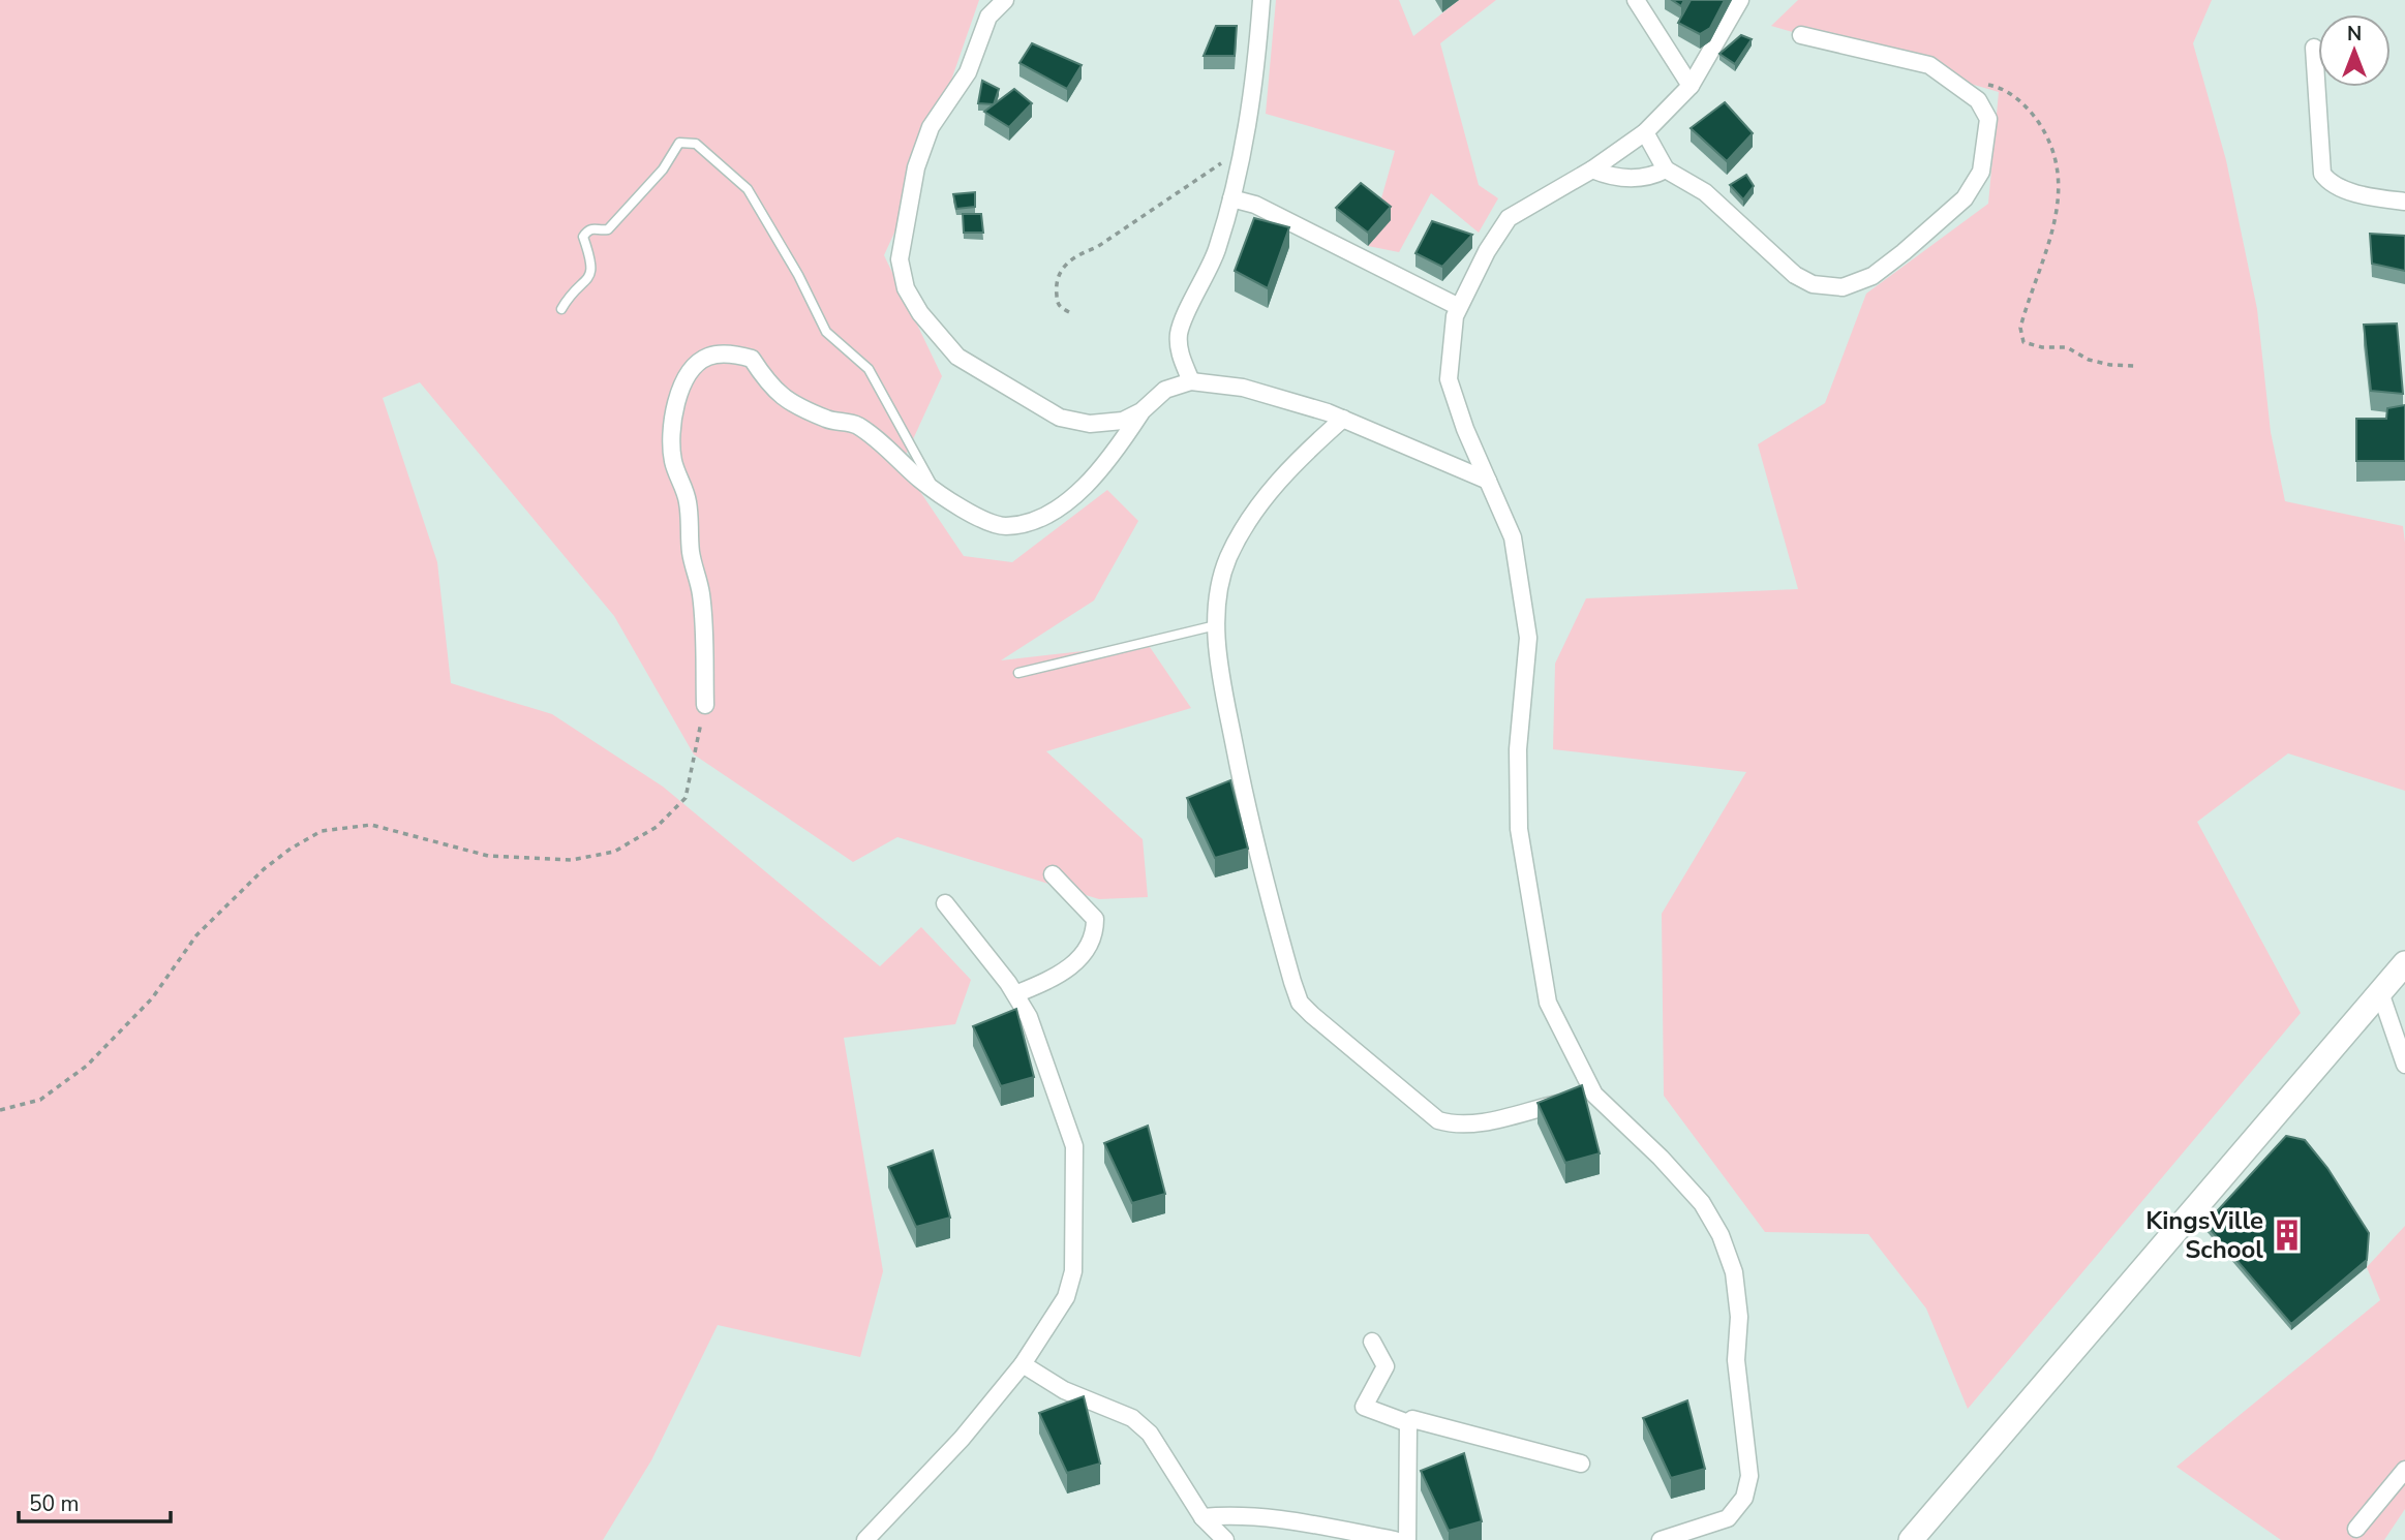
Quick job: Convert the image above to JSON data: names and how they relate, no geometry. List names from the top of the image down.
{
  "places": {
    "building": ["KingsVille School"]
  },
  "scale_bar": "50 m",
  "north": "top"
}
